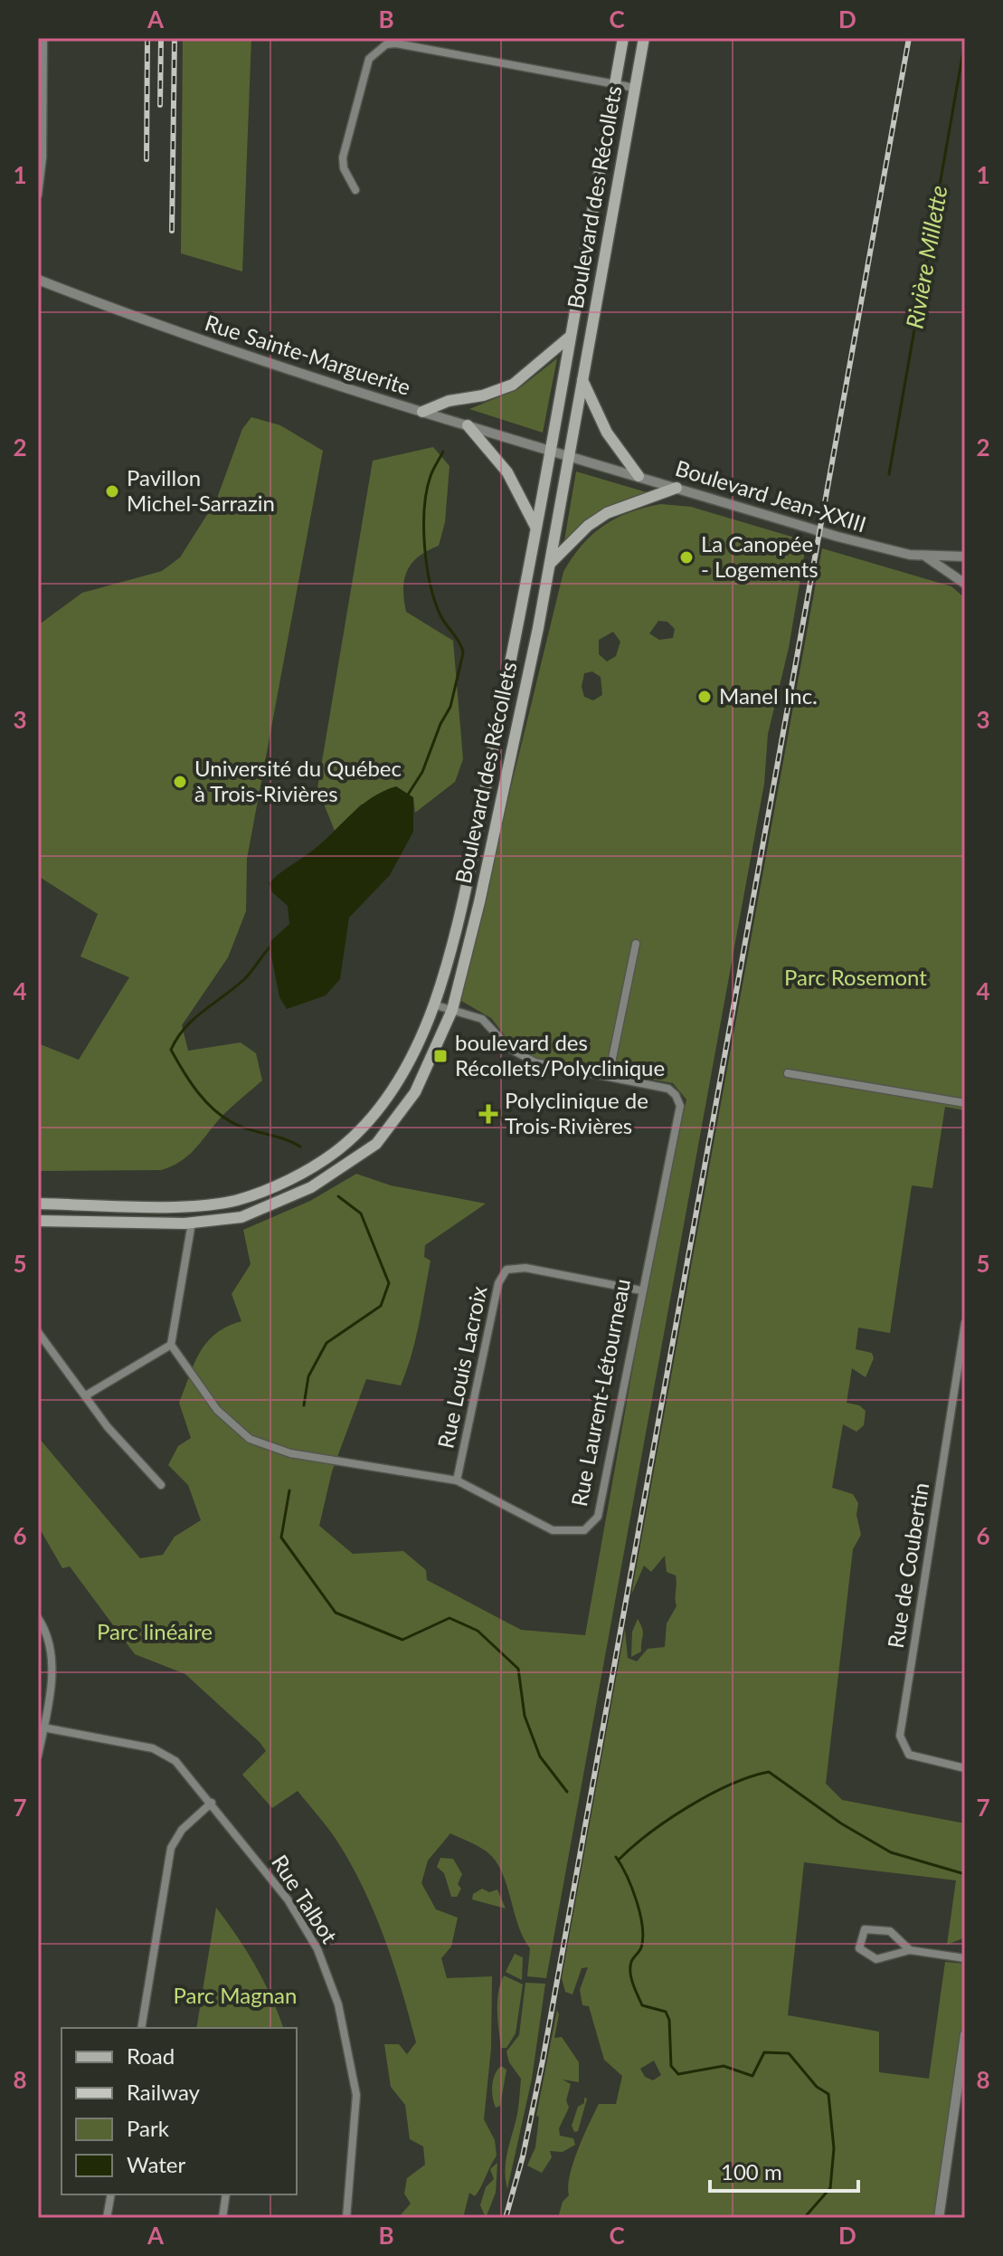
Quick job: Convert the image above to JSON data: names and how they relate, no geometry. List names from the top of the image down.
{
  "streets": {
    "main road": ["Boulevard des Récollets"],
    "street": [
      "Rue Sainte-Marguerite",
      "Boulevard Jean-XXIII",
      "Rue Louis Lacroix",
      "Rue Laurent-Létourneau",
      "Rue de Coubertin",
      "Rue Talbot"
    ]
  },
  "crossings": [
    ["Boulevard des Récollets", "Rue Sainte-Marguerite"],
    ["Boulevard des Récollets", "Boulevard Jean-XXIII"],
    ["Boulevard des Récollets", "Rue Laurent-Létourneau"],
    ["Rue Sainte-Marguerite", "Boulevard Jean-XXIII"],
    ["Rue Louis Lacroix", "Rue Laurent-Létourneau"]
  ],
  "water": ["Rivière Millette"],
  "parks": ["Parc Rosemont", "Parc linéaire", "Parc Magnan"],
  "places": {
    "other": [
      "Pavillon Michel-Sarrazin",
      "La Canopée - Logements",
      "Manel Inc.",
      "Université du Québec à Trois-Rivières"
    ],
    "transit": ["boulevard des Récollets/Polyclinique"],
    "health": ["Polyclinique de Trois-Rivières"]
  },
  "legend": [
    "Road",
    "Railway",
    "Park",
    "Water"
  ],
  "scale_bar": "100 m",
  "grid": {
    "columns": [
      "A",
      "B",
      "C",
      "D"
    ],
    "rows": [
      "1",
      "2",
      "3",
      "4",
      "5",
      "6",
      "7",
      "8"
    ]
  }
}
